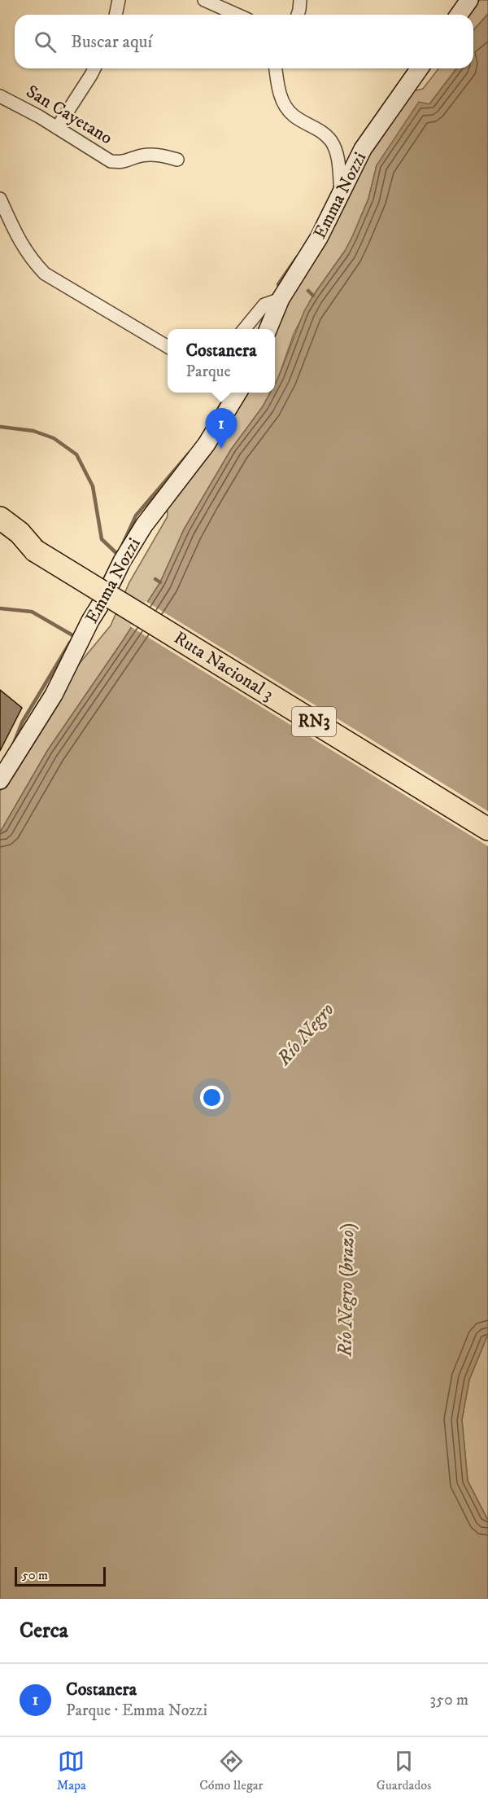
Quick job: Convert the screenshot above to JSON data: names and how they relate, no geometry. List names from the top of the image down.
{
  "streets": {
    "highway": ["Ruta Nacional 3", "RN3"],
    "street": ["San Cayetano", "Emma Nozzi"]
  },
  "crossings": [
    ["Ruta Nacional 3", "RN3"]
  ],
  "water": ["Río Negro", "Río Negro (brazo)"],
  "scale_bar": "50 m",
  "page": {
    "search": "Buscar aquí",
    "popup": ["Costanera", "Parque"],
    "pins": "1",
    "scale": "50 m",
    "heading": "Cerca",
    "list": [
      {
        "mark": "1",
        "name": "Costanera",
        "note": "Parque · Emma Nozzi",
        "value": "350 m"
      }
    ],
    "nav": ["Mapa", "Cómo llegar", "Guardados"]
  }
}
